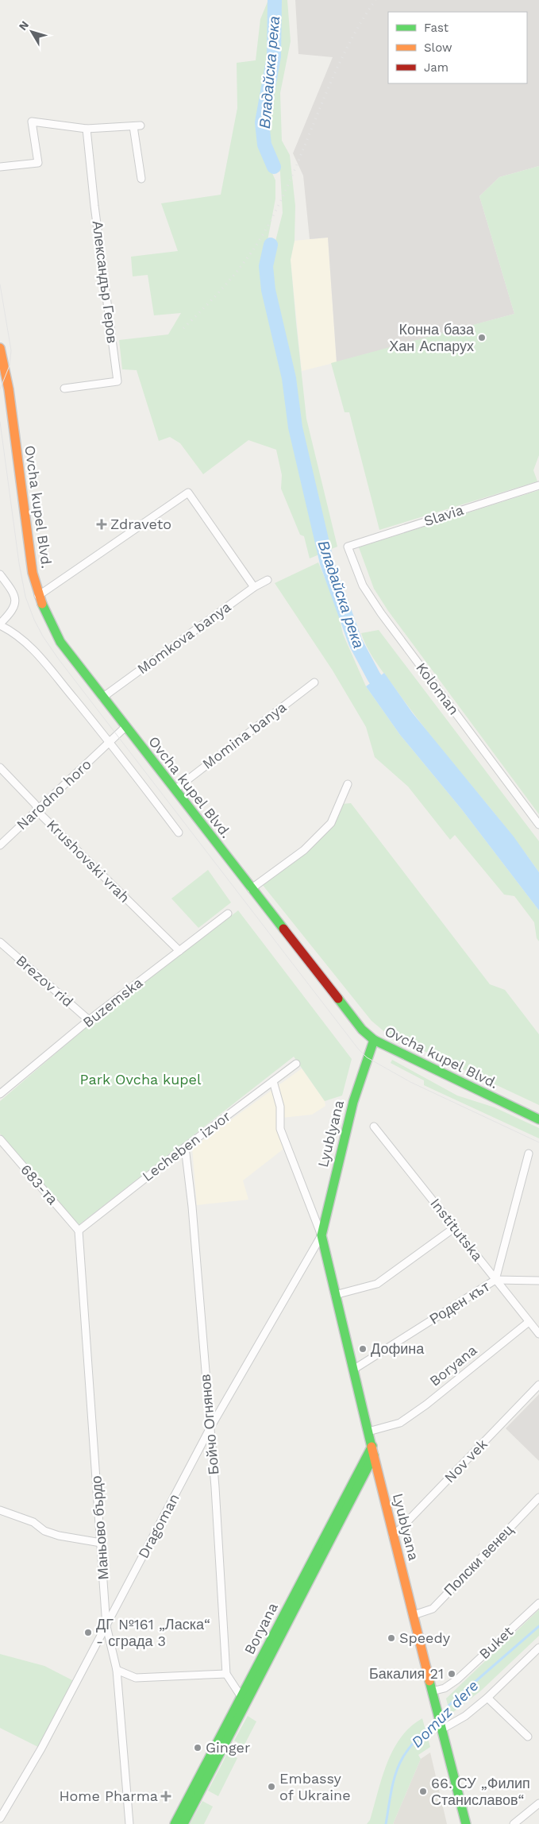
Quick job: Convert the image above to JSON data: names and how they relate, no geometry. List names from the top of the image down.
{
  "streets": {
    "street": [
      "Александър Геров",
      "Ovcha kupel Blvd.",
      "Slavia",
      "Momkova banya",
      "Koloman",
      "Momina banya",
      "Narodno horo",
      "Krushovski vrah",
      "Brezov rid",
      "Buzemska",
      "Lyublyana",
      "Lecheben izvor",
      "683-та",
      "Institutska",
      "Роден кът",
      "Boryana",
      "Бойчо Огнянов",
      "Nov vek",
      "Dragoman",
      "Маньово бърдо",
      "Полски венец",
      "Buket"
    ]
  },
  "crossings": [
    ["Ovcha kupel Blvd.", "Momkova banya"],
    ["Ovcha kupel Blvd.", "Momina banya"],
    ["Ovcha kupel Blvd.", "Narodno horo"],
    ["Ovcha kupel Blvd.", "Lyublyana"],
    ["Slavia", "Koloman"],
    ["Narodno horo", "Krushovski vrah"],
    ["Krushovski vrah", "Buzemska"],
    ["Brezov rid", "Buzemska"],
    ["Lyublyana", "Lecheben izvor"],
    ["Lyublyana", "Роден кът"],
    ["Lyublyana", "Boryana"],
    ["Lyublyana", "Nov vek"],
    ["Lyublyana", "Dragoman"],
    ["Lyublyana", "Полски венец"],
    ["Lyublyana", "Buket"],
    ["Lecheben izvor", "683-та"],
    ["Lecheben izvor", "Бойчо Огнянов"],
    ["Lecheben izvor", "Маньово бърдо"],
    ["683-та", "Маньово бърдо"],
    ["Institutska", "Роден кът"],
    ["Institutska", "Boryana"],
    ["Boryana", "Бойчо Огнянов"],
    ["Бойчо Огнянов", "Dragoman"],
    ["Dragoman", "Маньово бърдо"]
  ],
  "water": ["Владайска река", "Domuz dere"],
  "parks": ["Park Ovcha kupel"],
  "places": {
    "other": [
      "Конна база Хан Аспарух",
      "Дофина",
      "ДГ №161 „Ласка“ - сграда 3",
      "Speedy",
      "Бакалия 21",
      "Ginger",
      "Embassy of Ukraine",
      "66. СУ „Филип Станиславов“"
    ],
    "health": ["Zdraveto", "Home Pharma"]
  },
  "legend": ["Fast", "Slow", "Jam"],
  "north": "top left"
}
